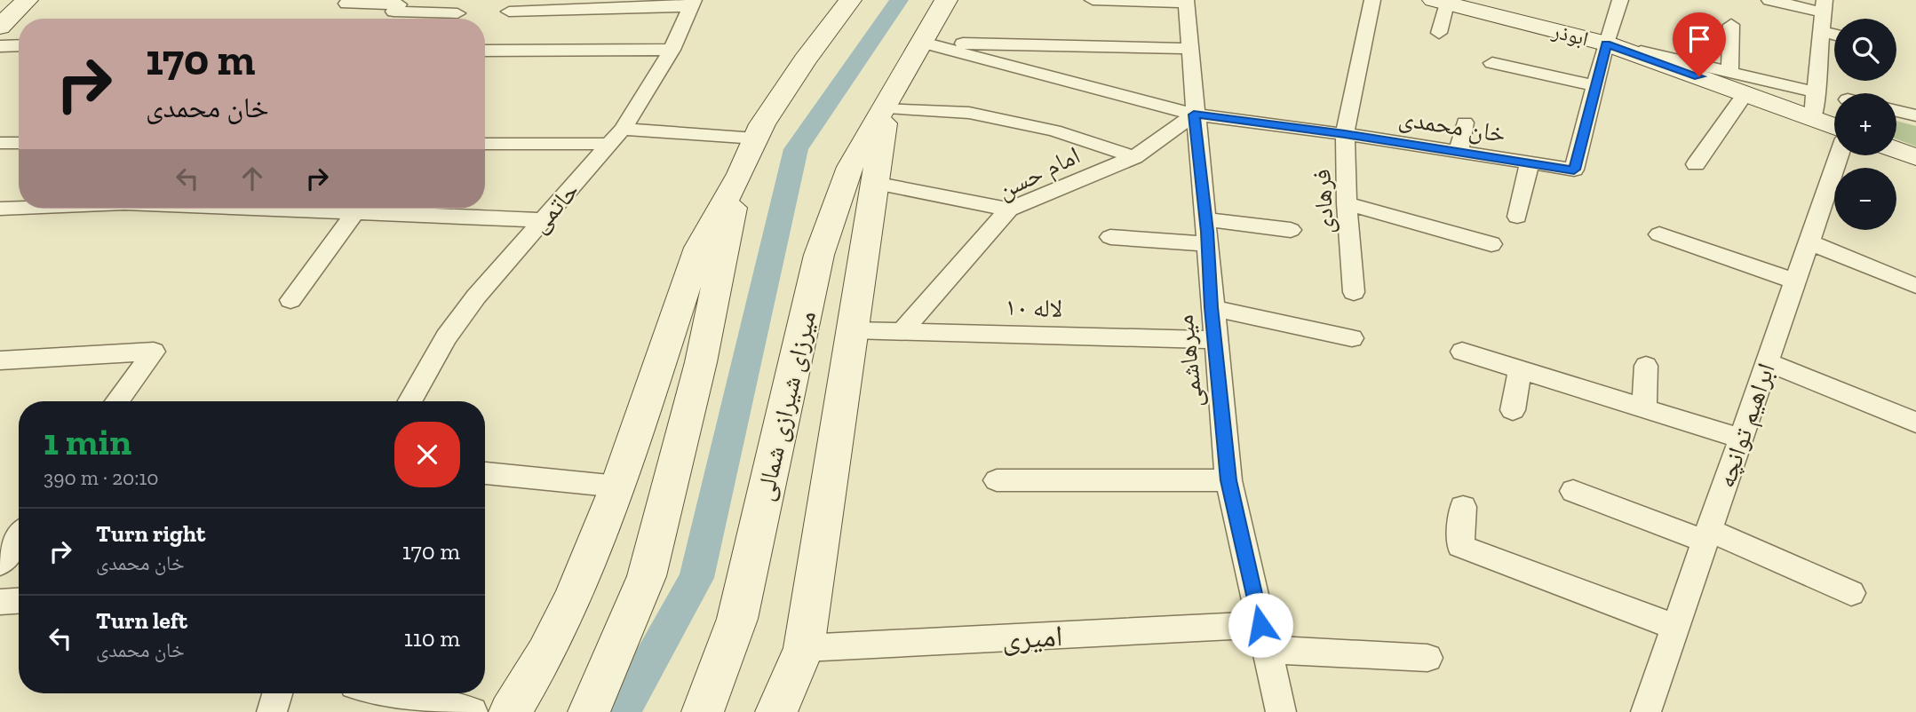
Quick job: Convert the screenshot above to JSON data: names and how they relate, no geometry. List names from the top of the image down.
{
  "streets": {
    "main road": ["ابوذر", "میرزای شیرازی شمالی"],
    "street": [
      "خان محمدی",
      "امام حسن",
      "فرهادی",
      "حاتمی",
      "لاله ۱۰",
      "میرهاشمی",
      "ابراهیم توانچه",
      "امیری"
    ]
  },
  "crossings": [
    ["ابوذر", "خان محمدی"],
    ["خان محمدی", "امام حسن"],
    ["خان محمدی", "فرهادی"],
    ["خان محمدی", "میرهاشمی"],
    ["خان محمدی", "میرزای شیرازی شمالی"],
    ["امام حسن", "لاله ۱۰"],
    ["امام حسن", "میرهاشمی"],
    ["لاله ۱۰", "میرهاشمی"],
    ["لاله ۱۰", "میرزای شیرازی شمالی"],
    ["میرهاشمی", "امیری"],
    ["میرزای شیرازی شمالی", "امیری"]
  ],
  "page": {
    "map_buttons": ["+", "−"],
    "turn": ["170 m", "خان محمدی"],
    "heading": ["1 min", "390 m · 20:10"],
    "list": [
      {
        "name": "Turn right",
        "note": "خان محمدی",
        "value": "170 m"
      },
      {
        "name": "Turn left",
        "note": "خان محمدی",
        "value": "110 m"
      }
    ]
  }
}
